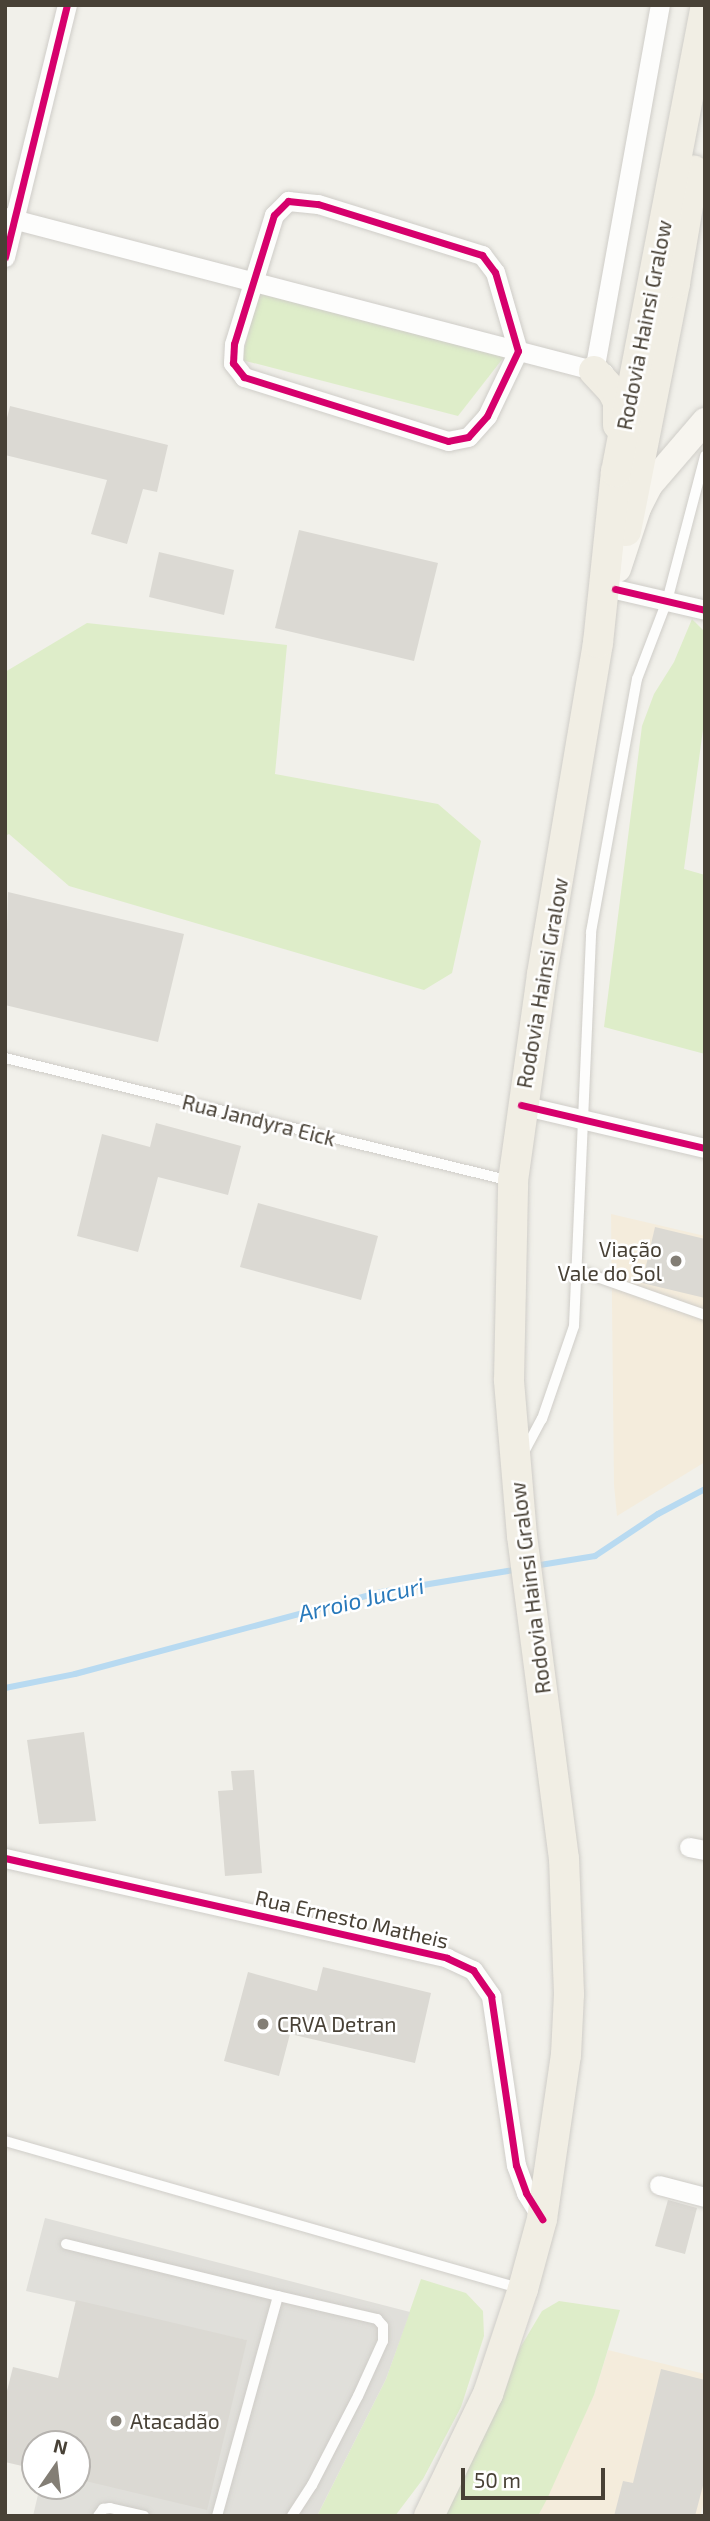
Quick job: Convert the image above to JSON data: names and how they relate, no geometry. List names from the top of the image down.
{
  "streets": {
    "main road": ["Rodovia Hainsi Gralow"],
    "street": ["Rua Ernesto Matheis"],
    "lane": ["Rua Jandyra Eick"]
  },
  "crossings": [
    ["Rodovia Hainsi Gralow", "Rua Jandyra Eick"],
    ["Rodovia Hainsi Gralow", "Rua Ernesto Matheis"]
  ],
  "water": ["Arroio Jucuri"],
  "places": ["Viação Vale do Sol", "CRVA Detran", "Atacadão"],
  "scale_bar": "50 m",
  "north": "top"
}
